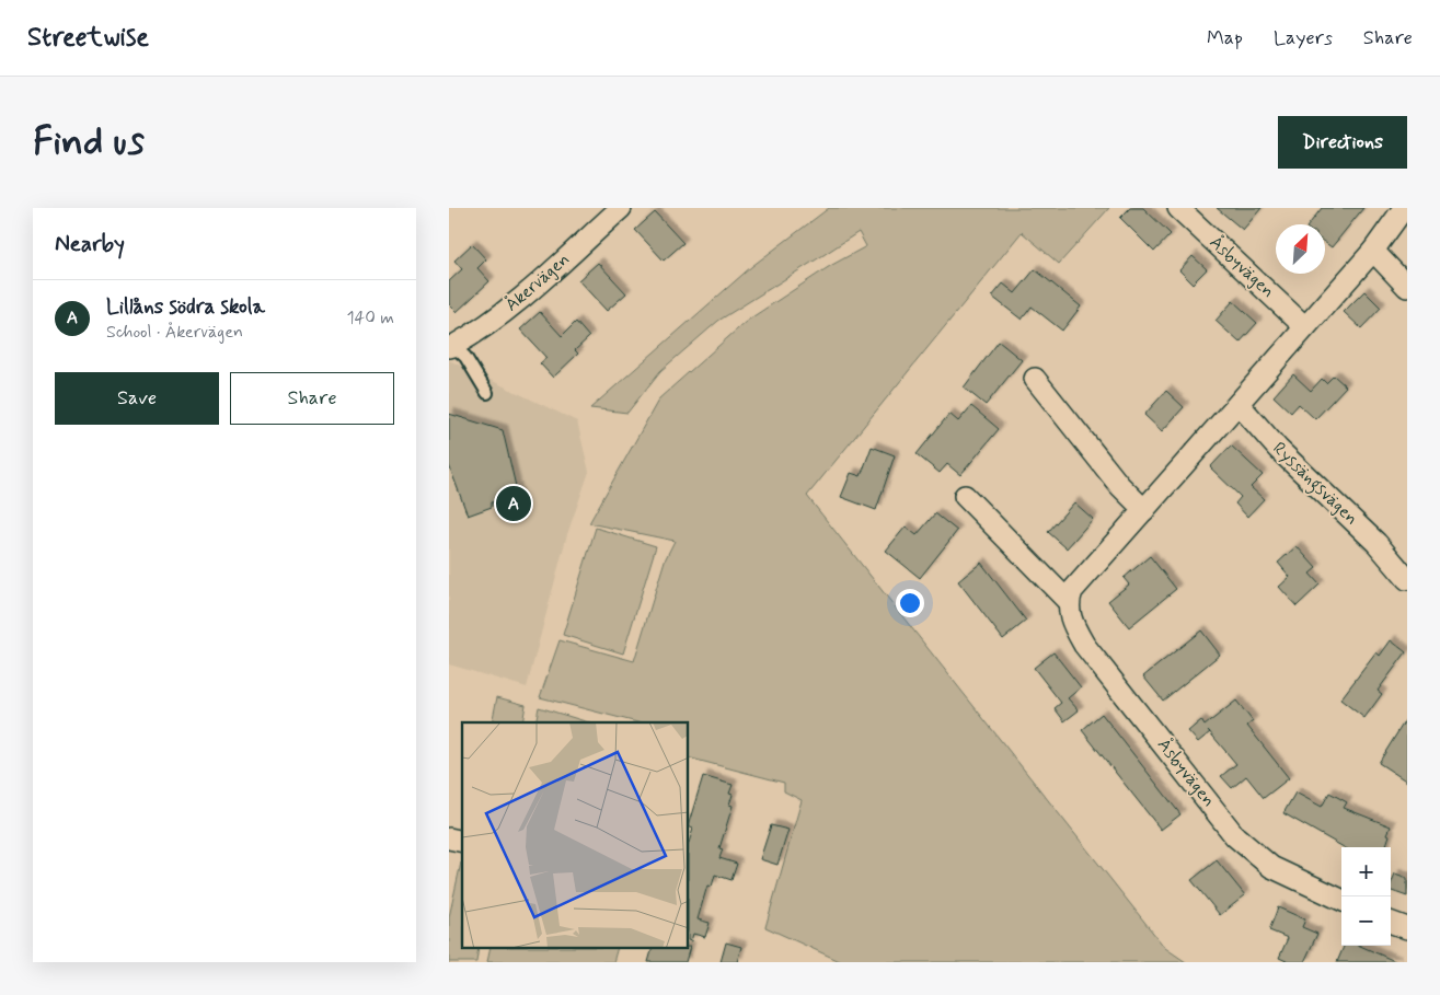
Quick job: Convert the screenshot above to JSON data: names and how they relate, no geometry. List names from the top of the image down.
{
  "streets": {
    "street": ["Åsbyvägen", "Åkervägen", "Ryssängsvägen"]
  },
  "north": "top right",
  "page": {
    "header": "Streetwise",
    "nav": ["Map", "Layers", "Share"],
    "buttons": [
      "Directions",
      ["Save", "Share"]
    ],
    "title": "Find us",
    "heading": "Nearby",
    "list": [
      {
        "mark": "A",
        "name": "Lillåns södra skola",
        "note": "School · Åkervägen",
        "value": "140 m"
      }
    ],
    "pins": "A",
    "map_buttons": ["+", "−"]
  }
}
